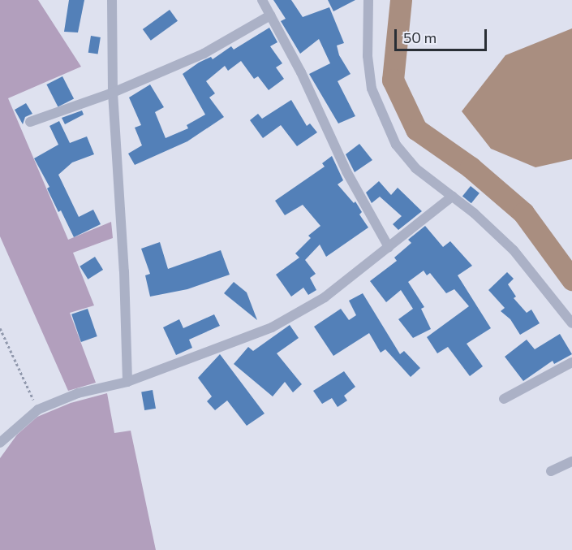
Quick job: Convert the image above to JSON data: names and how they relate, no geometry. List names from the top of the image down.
{
  "scale_bar": "50 m"
}
